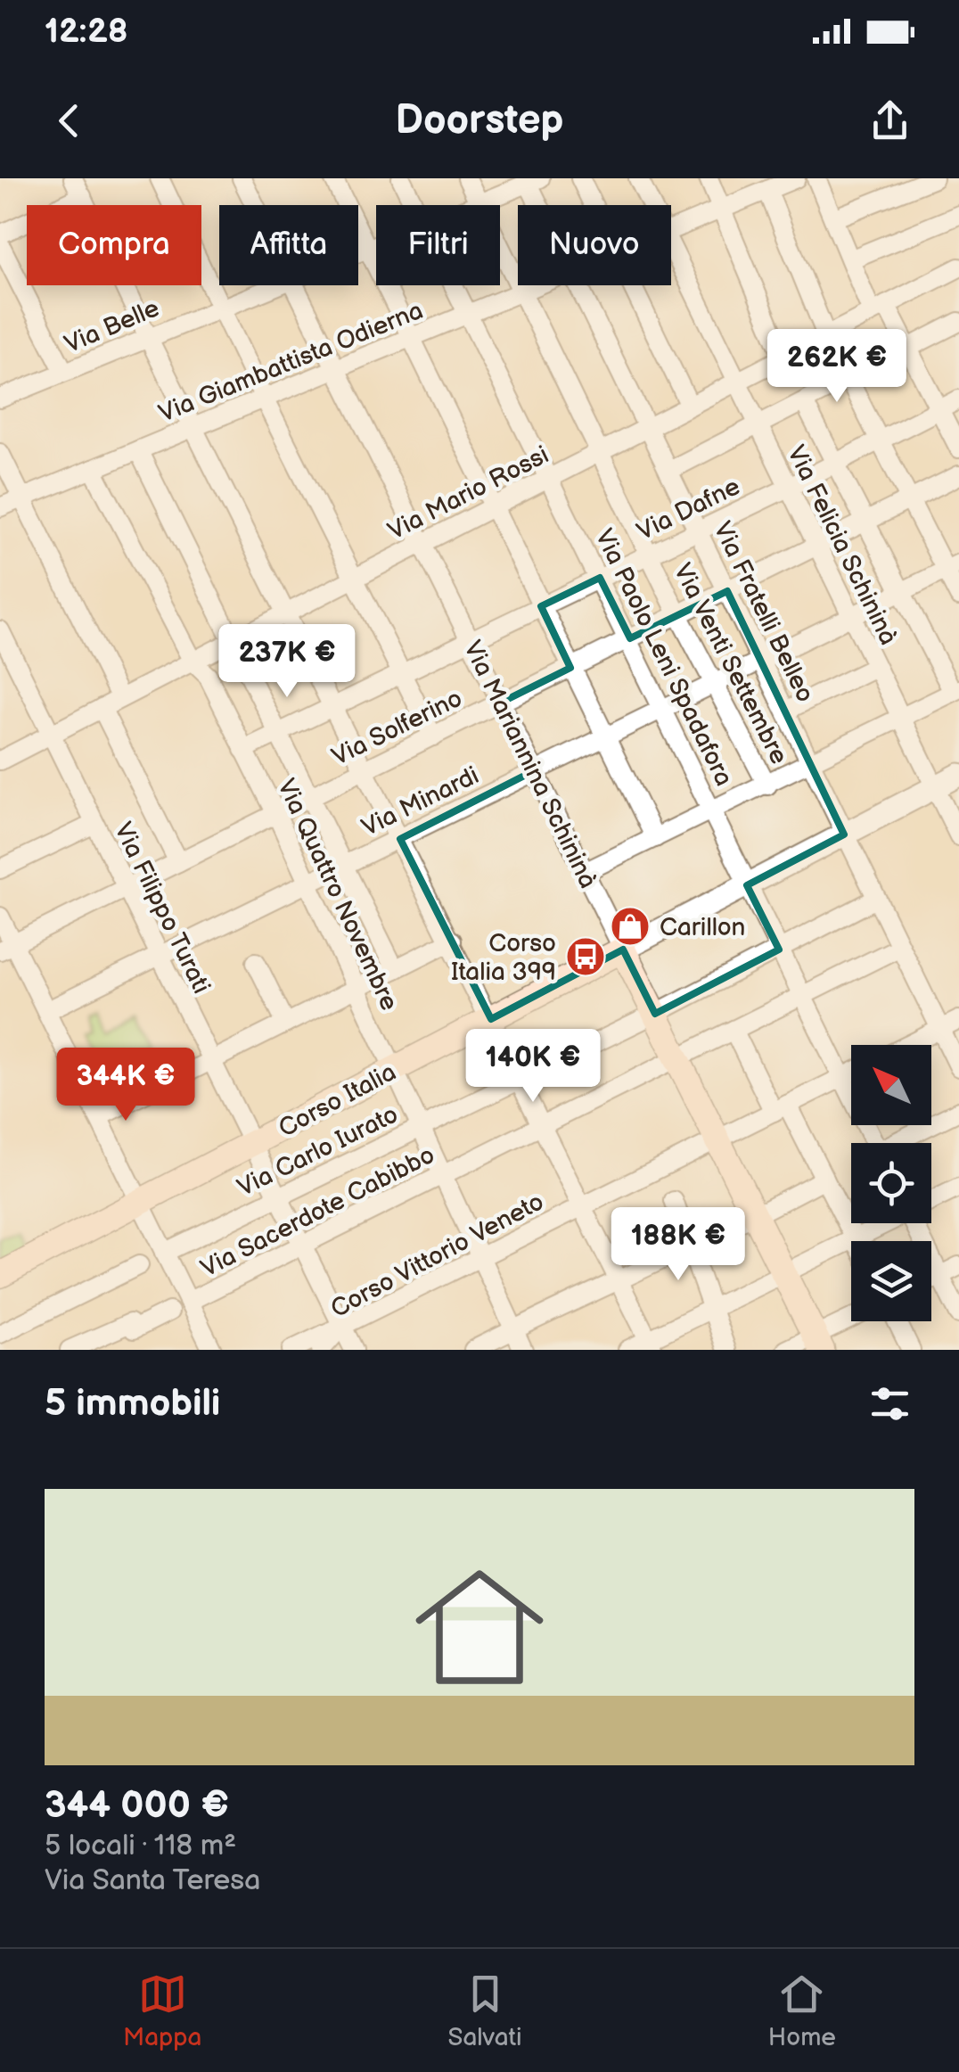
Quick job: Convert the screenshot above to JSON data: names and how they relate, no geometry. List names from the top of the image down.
{
  "streets": {
    "main road": ["Via Mariannina Schininà", "Corso Italia"],
    "street": [
      "Via Belle",
      "Via Giambattista Odierna",
      "Via Mario Rossi",
      "Via Dafne",
      "Via Felicia Schininà",
      "Via Fratelli Belleo",
      "Via Paolo Leni Spadafora",
      "Via Venti Settembre",
      "Via Solferino",
      "Via Minardi",
      "Via Quattro Novembre",
      "Via Filippo Turati",
      "Via Carlo Iurato",
      "Via Sacerdote Cabibbo",
      "Corso Vittorio Veneto"
    ]
  },
  "crossings": [
    ["Via Belle", "Via Fratelli Belleo"],
    ["Via Belle", "Via Venti Settembre"],
    ["Via Giambattista Odierna", "Via Paolo Leni Spadafora"],
    ["Via Giambattista Odierna", "Via Venti Settembre"],
    ["Via Giambattista Odierna", "Via Mariannina Schininà"],
    ["Via Giambattista Odierna", "Via Quattro Novembre"],
    ["Via Mario Rossi", "Via Felicia Schininà"],
    ["Via Mario Rossi", "Via Fratelli Belleo"],
    ["Via Mario Rossi", "Via Paolo Leni Spadafora"],
    ["Via Mario Rossi", "Via Venti Settembre"],
    ["Via Mario Rossi", "Via Mariannina Schininà"],
    ["Via Mario Rossi", "Via Quattro Novembre"],
    ["Via Mario Rossi", "Via Filippo Turati"],
    ["Via Dafne", "Via Felicia Schininà"],
    ["Via Dafne", "Via Fratelli Belleo"],
    ["Via Dafne", "Via Paolo Leni Spadafora"],
    ["Via Dafne", "Via Venti Settembre"],
    ["Via Dafne", "Via Mariannina Schininà"],
    ["Via Dafne", "Via Quattro Novembre"],
    ["Via Felicia Schininà", "Via Solferino"],
    ["Via Felicia Schininà", "Via Minardi"],
    ["Via Felicia Schininà", "Corso Italia"],
    ["Via Fratelli Belleo", "Via Solferino"],
    ["Via Fratelli Belleo", "Via Minardi"],
    ["Via Fratelli Belleo", "Corso Italia"],
    ["Via Fratelli Belleo", "Via Carlo Iurato"],
    ["Via Fratelli Belleo", "Via Sacerdote Cabibbo"],
    ["Via Paolo Leni Spadafora", "Via Solferino"],
    ["Via Paolo Leni Spadafora", "Via Minardi"],
    ["Via Paolo Leni Spadafora", "Corso Italia"],
    ["Via Paolo Leni Spadafora", "Via Carlo Iurato"],
    ["Via Paolo Leni Spadafora", "Via Sacerdote Cabibbo"],
    ["Via Paolo Leni Spadafora", "Corso Vittorio Veneto"],
    ["Via Venti Settembre", "Via Solferino"],
    ["Via Venti Settembre", "Via Minardi"],
    ["Via Solferino", "Via Mariannina Schininà"],
    ["Via Solferino", "Via Quattro Novembre"],
    ["Via Solferino", "Via Filippo Turati"],
    ["Via Mariannina Schininà", "Via Minardi"],
    ["Via Mariannina Schininà", "Corso Italia"],
    ["Via Mariannina Schininà", "Via Carlo Iurato"],
    ["Via Mariannina Schininà", "Via Sacerdote Cabibbo"],
    ["Via Mariannina Schininà", "Corso Vittorio Veneto"],
    ["Via Minardi", "Via Quattro Novembre"],
    ["Via Minardi", "Via Filippo Turati"],
    ["Via Quattro Novembre", "Corso Italia"],
    ["Via Quattro Novembre", "Via Carlo Iurato"],
    ["Via Quattro Novembre", "Via Sacerdote Cabibbo"],
    ["Via Quattro Novembre", "Corso Vittorio Veneto"],
    ["Via Filippo Turati", "Corso Italia"],
    ["Via Filippo Turati", "Via Carlo Iurato"],
    ["Via Filippo Turati", "Via Sacerdote Cabibbo"],
    ["Via Filippo Turati", "Corso Vittorio Veneto"]
  ],
  "places": {
    "shop": ["Carillon"],
    "bus stop": ["Corso Italia 399"]
  },
  "north": "top left",
  "page": {
    "status": "12:28",
    "header": "Doorstep",
    "chip": [
      "Compra",
      "Affitta",
      "Filtri",
      "Nuovo"
    ],
    "price": [
      "262K €",
      "237K €",
      "140K €",
      "344K €",
      "188K €"
    ],
    "heading": "5 immobili",
    "list": [
      {
        "name": "344 000 €",
        "note": "5 locali · 118 m² · Via Santa Teresa"
      }
    ],
    "tabs": ["Mappa", "Salvati", "Home"]
  }
}
